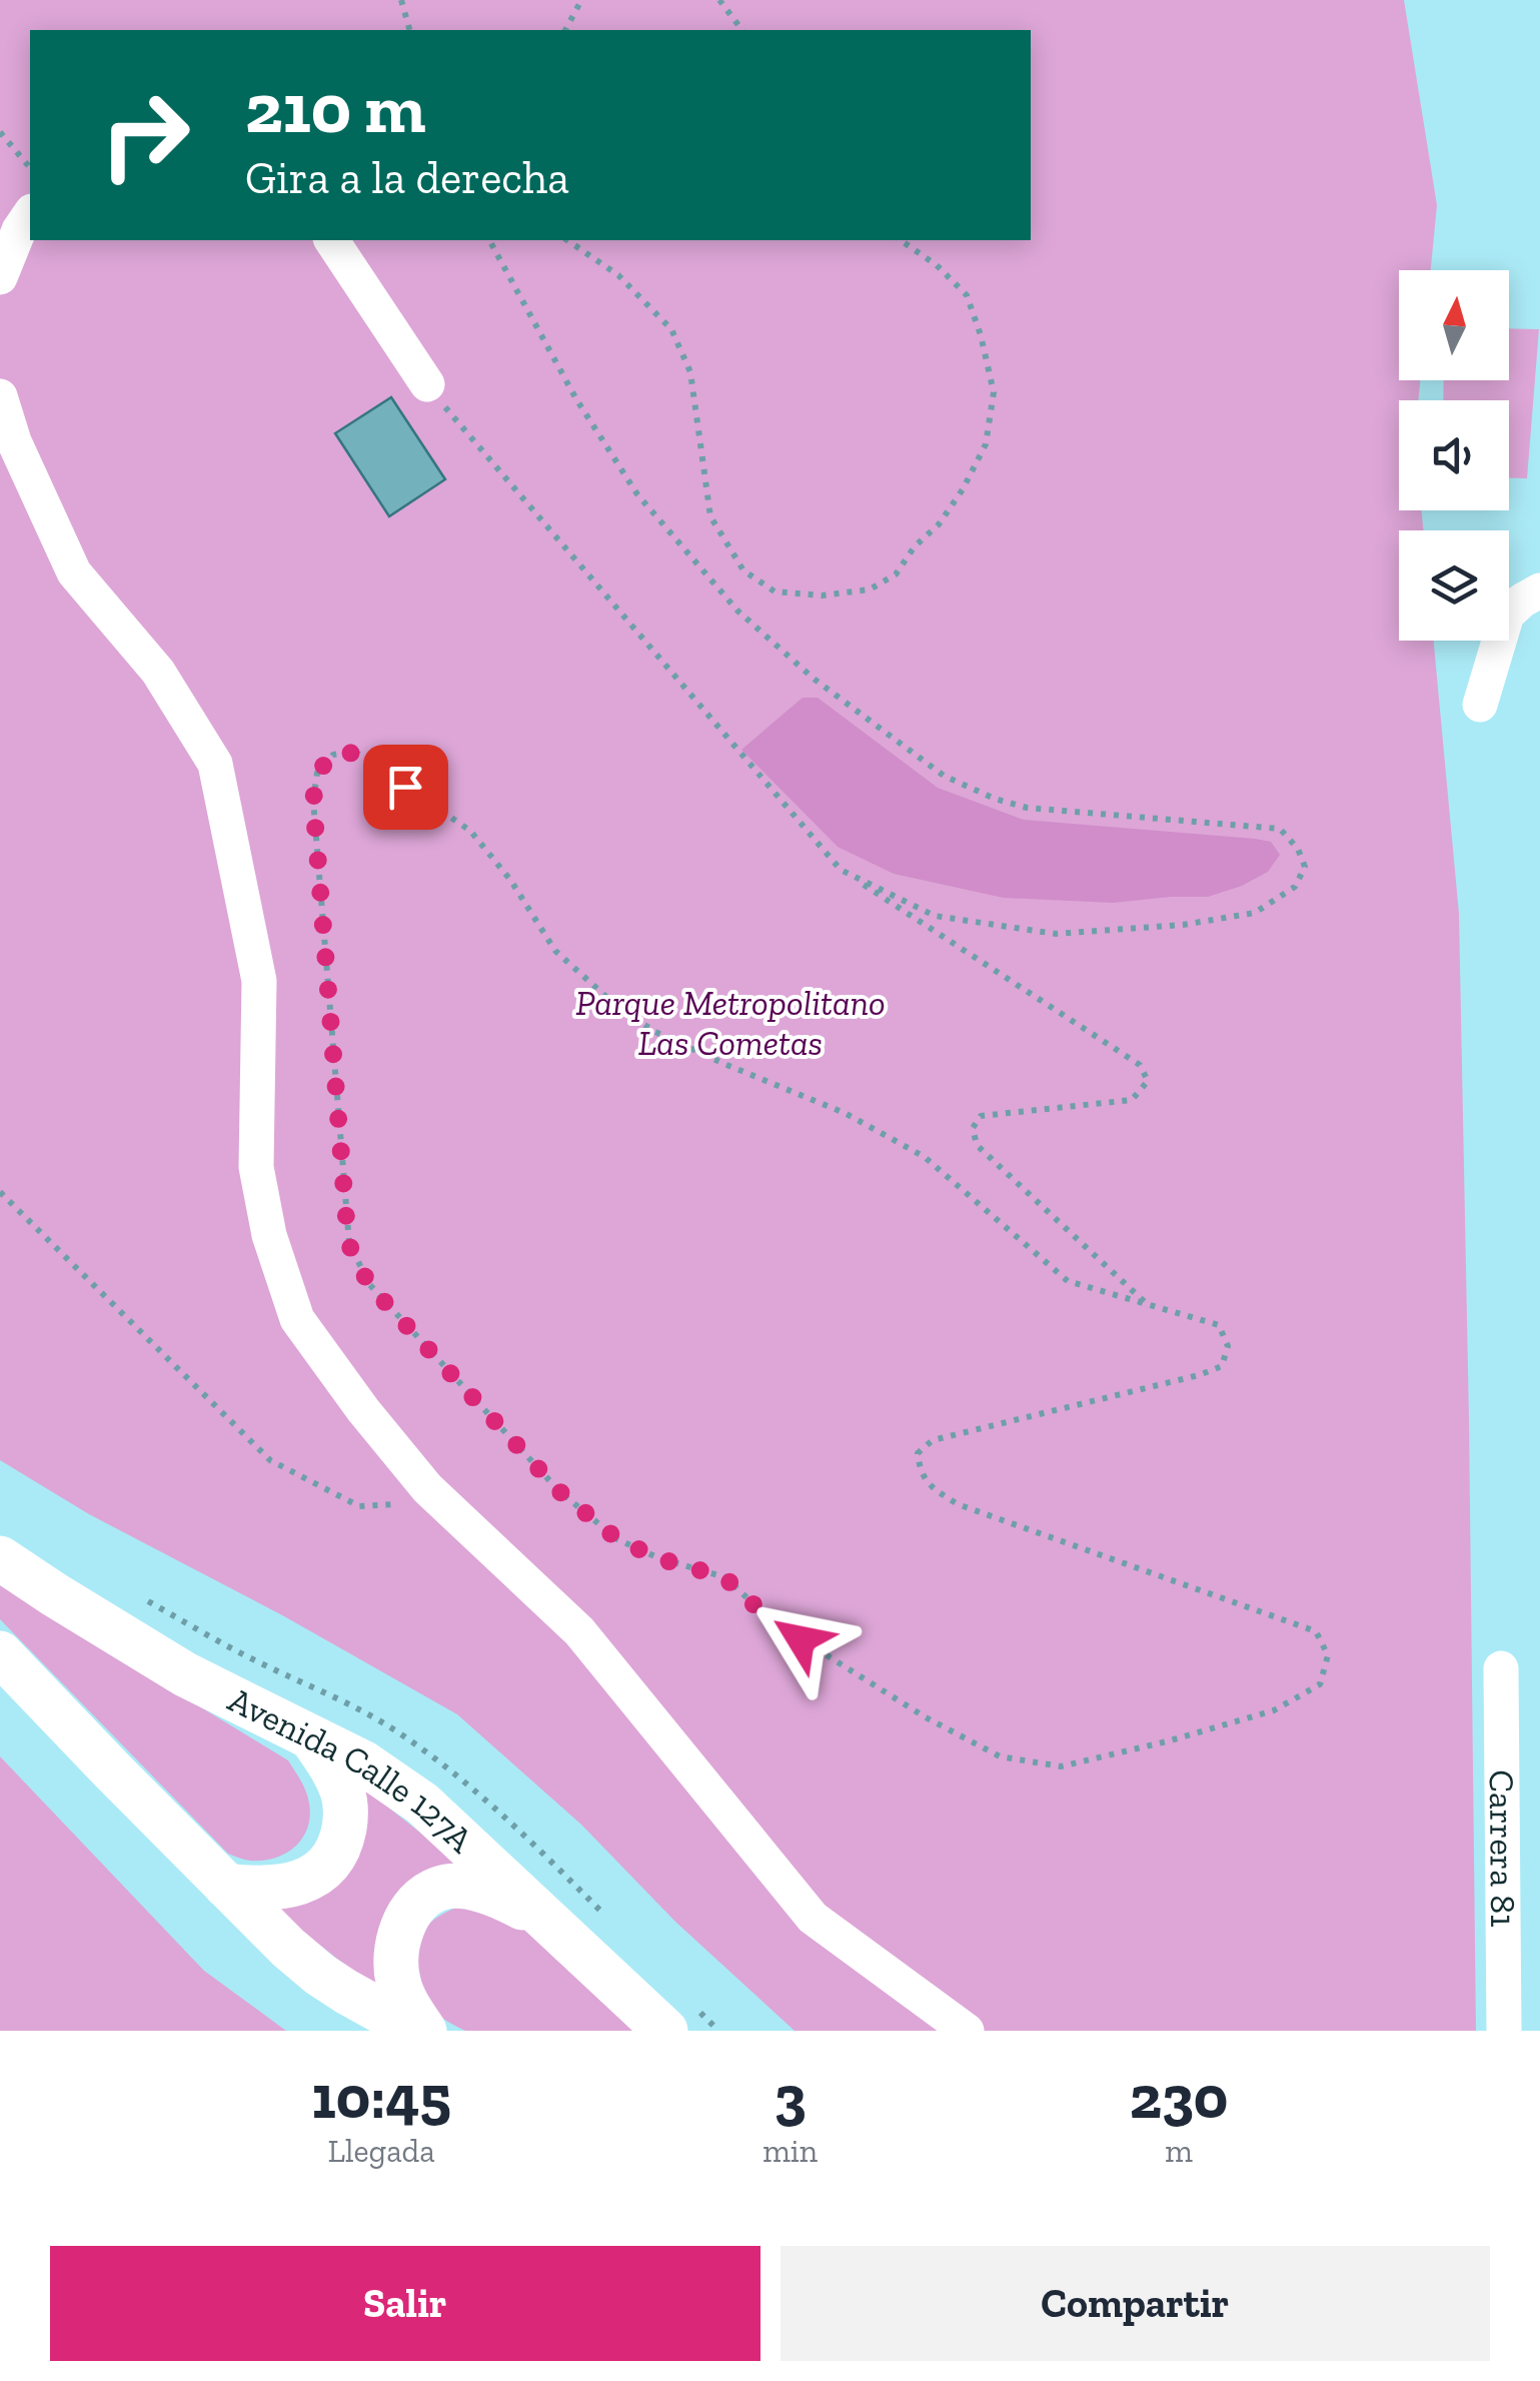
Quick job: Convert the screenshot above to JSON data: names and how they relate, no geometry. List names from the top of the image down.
{
  "streets": {
    "main road": ["Avenida Calle 127A"],
    "street": ["Carrera 81"]
  },
  "parks": ["Parque Metropolitano Las Cometas"],
  "north": "top",
  "page": {
    "turn": ["210 m", "Gira a la derecha"],
    "eta": [
      "10:45",
      "Llegada",
      "3",
      "min",
      "230",
      "m"
    ],
    "buttons": ["Salir", "Compartir"]
  }
}
